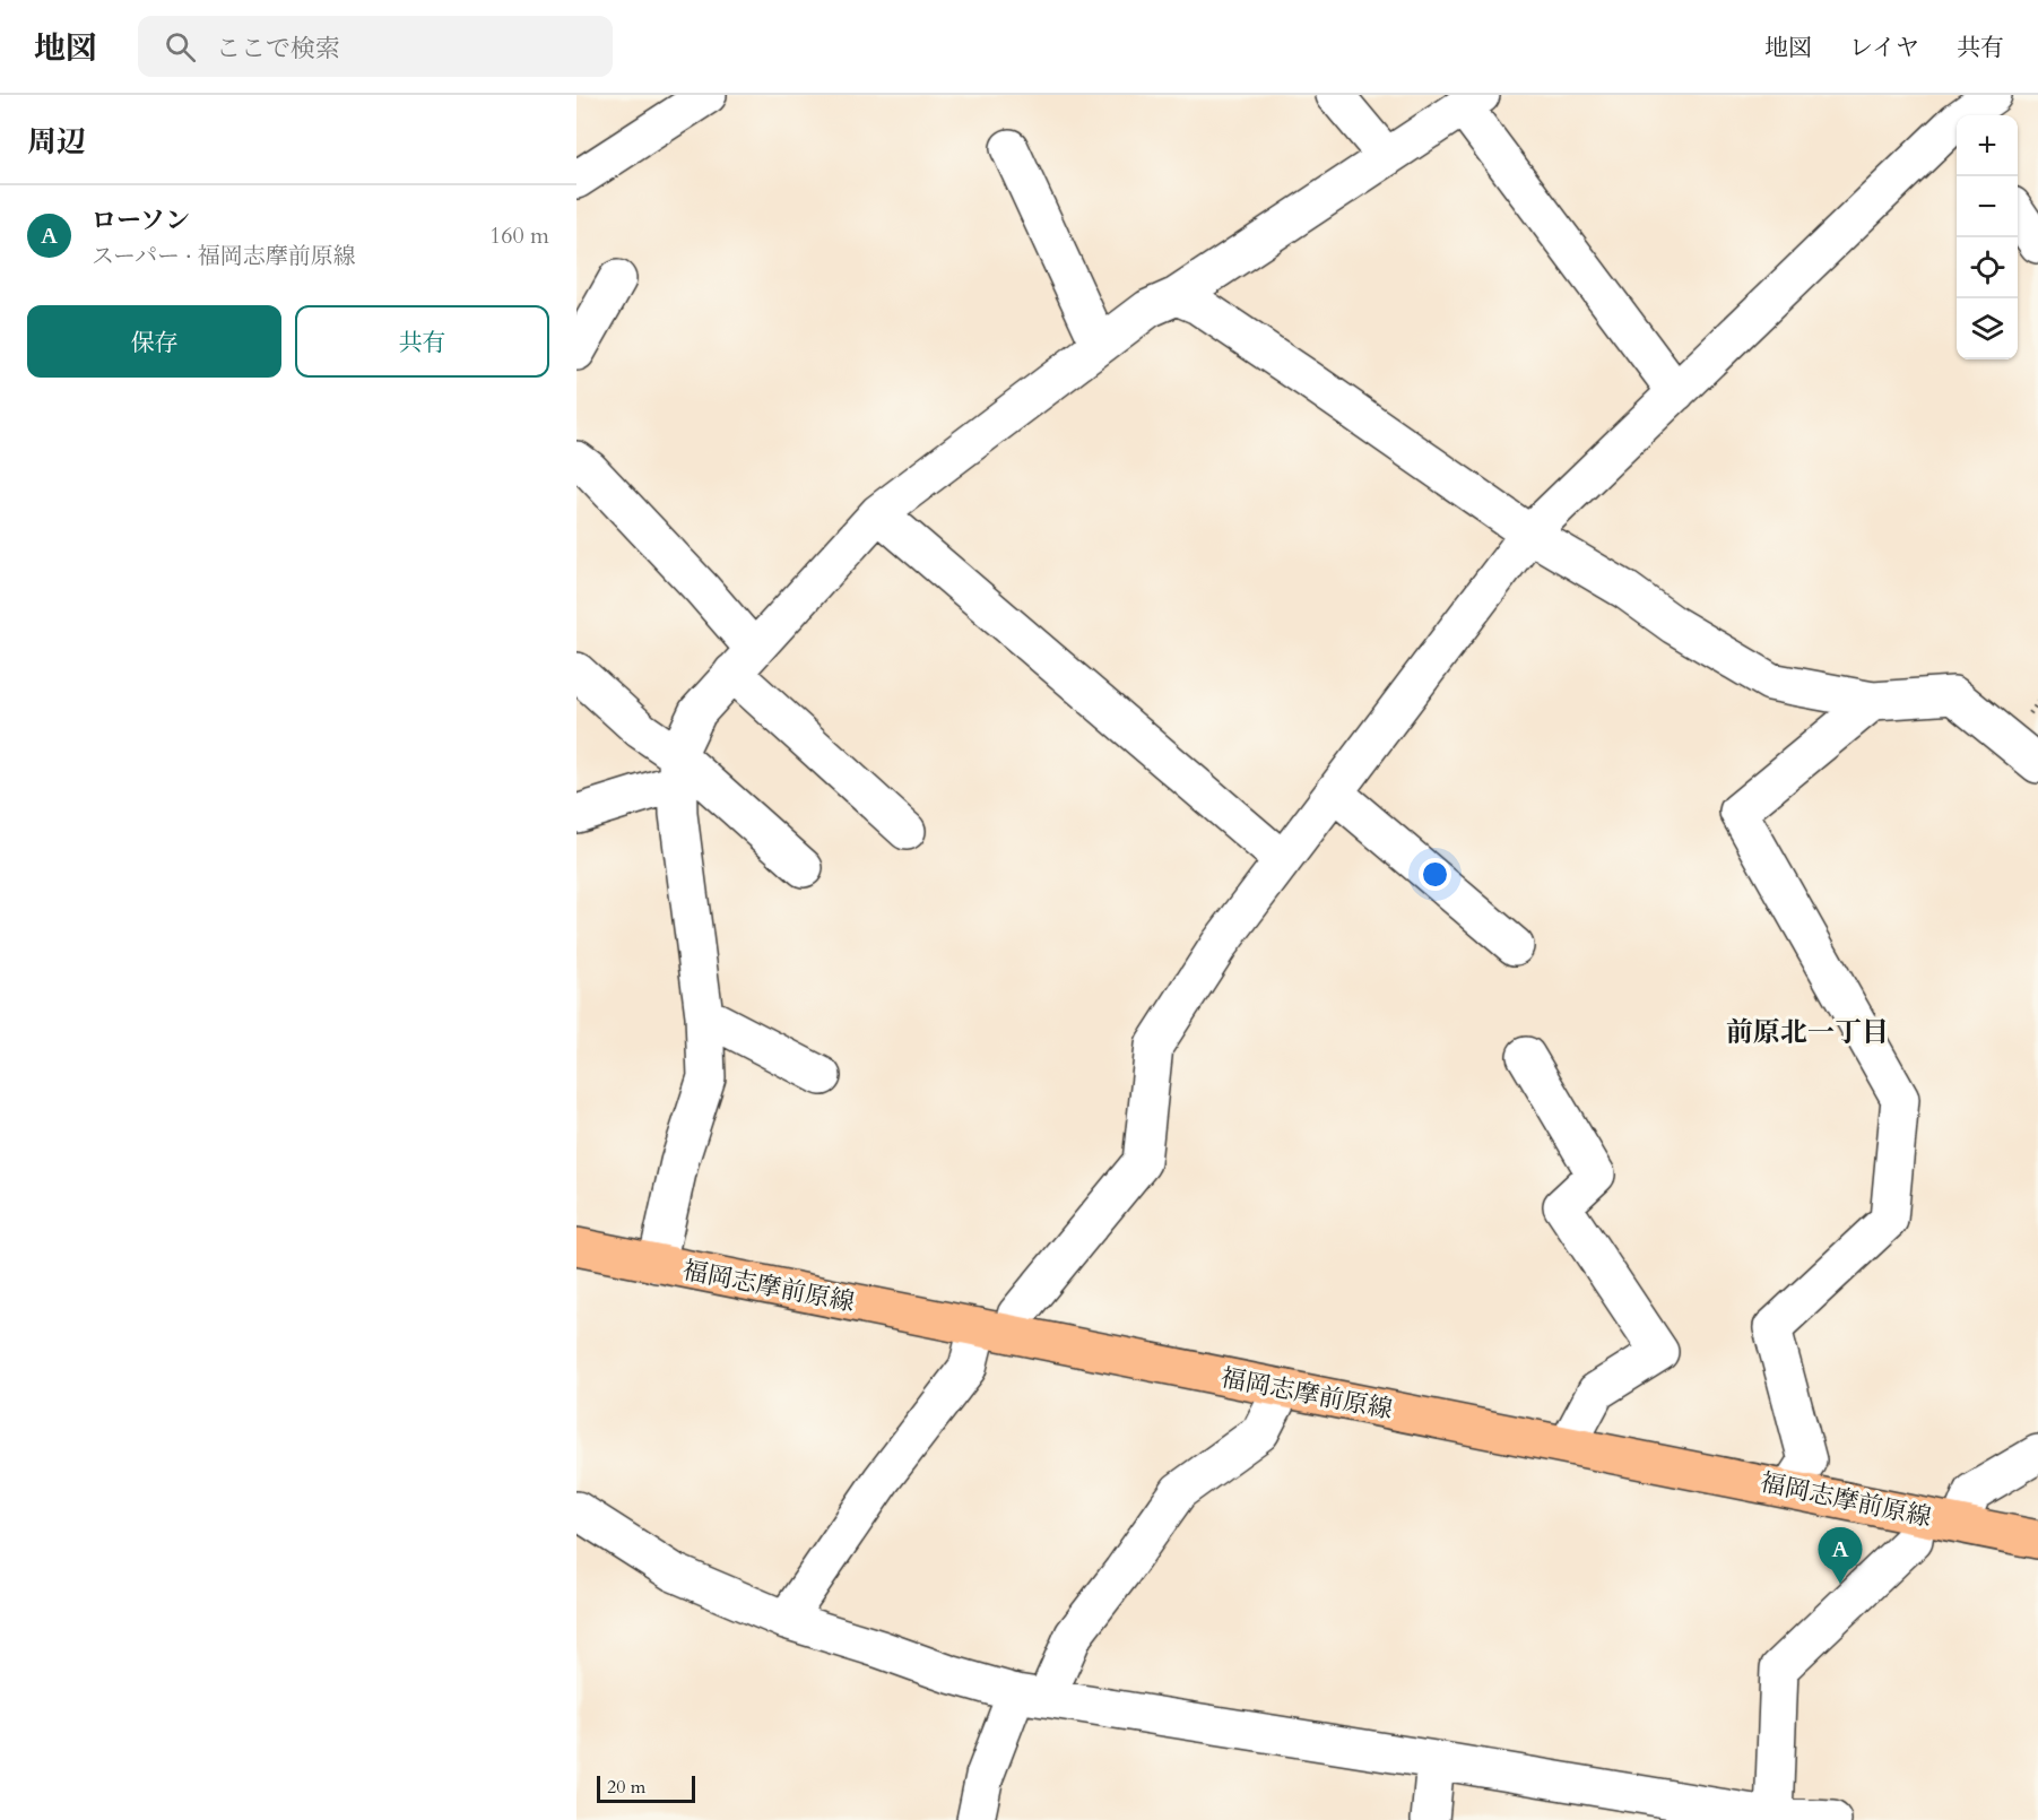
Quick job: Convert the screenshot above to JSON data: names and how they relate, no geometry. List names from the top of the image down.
{
  "streets": {
    "main road": ["福岡志摩前原線"]
  },
  "districts": ["前原北一丁目"],
  "scale_bar": "20 m",
  "page": {
    "header": "地図",
    "search": "ここで検索",
    "nav": ["地図", "レイヤ", "共有"],
    "heading": "周辺",
    "map_buttons": ["+", "−"],
    "list": [
      {
        "mark": "A",
        "name": "ローソン",
        "note": "スーパー · 福岡志摩前原線",
        "value": "160 m"
      }
    ],
    "buttons": ["保存", "共有"],
    "pins": "A",
    "scale": "20 m"
  }
}
